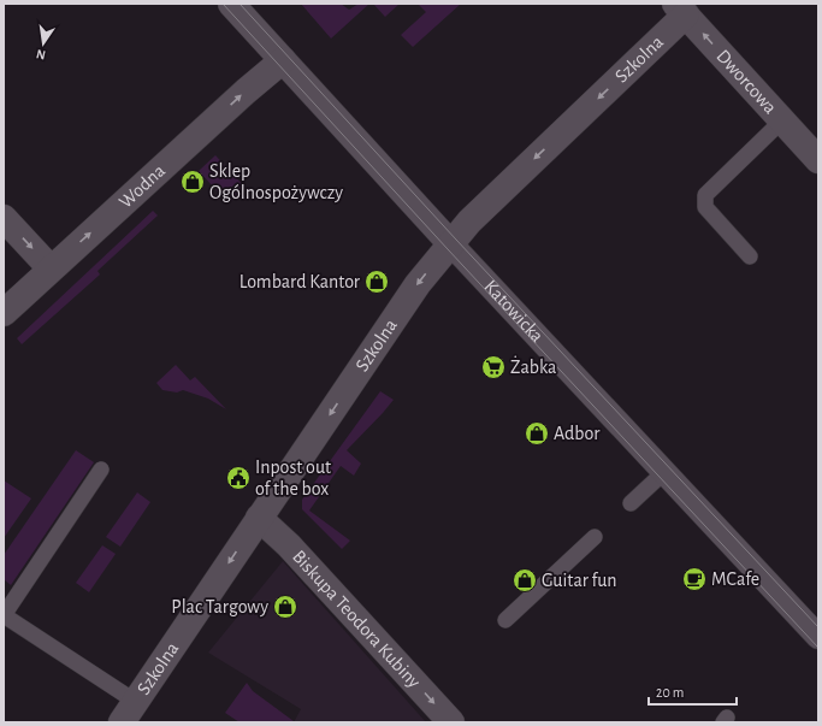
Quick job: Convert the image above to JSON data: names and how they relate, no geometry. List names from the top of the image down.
{
  "streets": {
    "street": [
      "Szkolna",
      "Dworcowa",
      "Wodna",
      "Katowicka",
      "Biskupa Teodora Kubiny"
    ]
  },
  "crossings": [
    ["Szkolna", "Dworcowa"],
    ["Szkolna", "Katowicka"],
    ["Szkolna", "Biskupa Teodora Kubiny"],
    ["Wodna", "Katowicka"]
  ],
  "one_way": [
    "Szkolna",
    "Dworcowa",
    "Wodna",
    "Biskupa Teodora Kubiny"
  ],
  "places": {
    "shop": [
      "Sklep Ogólnospożywczy",
      "Lombard Kantor",
      "Adbor",
      "Guitar fun",
      "Plac Targowy"
    ],
    "supermarket": ["Żabka"],
    "public building": ["Inpost out of the box"],
    "cafe": ["MCafe"]
  },
  "scale_bar": "20 m",
  "north": "bottom"
}
